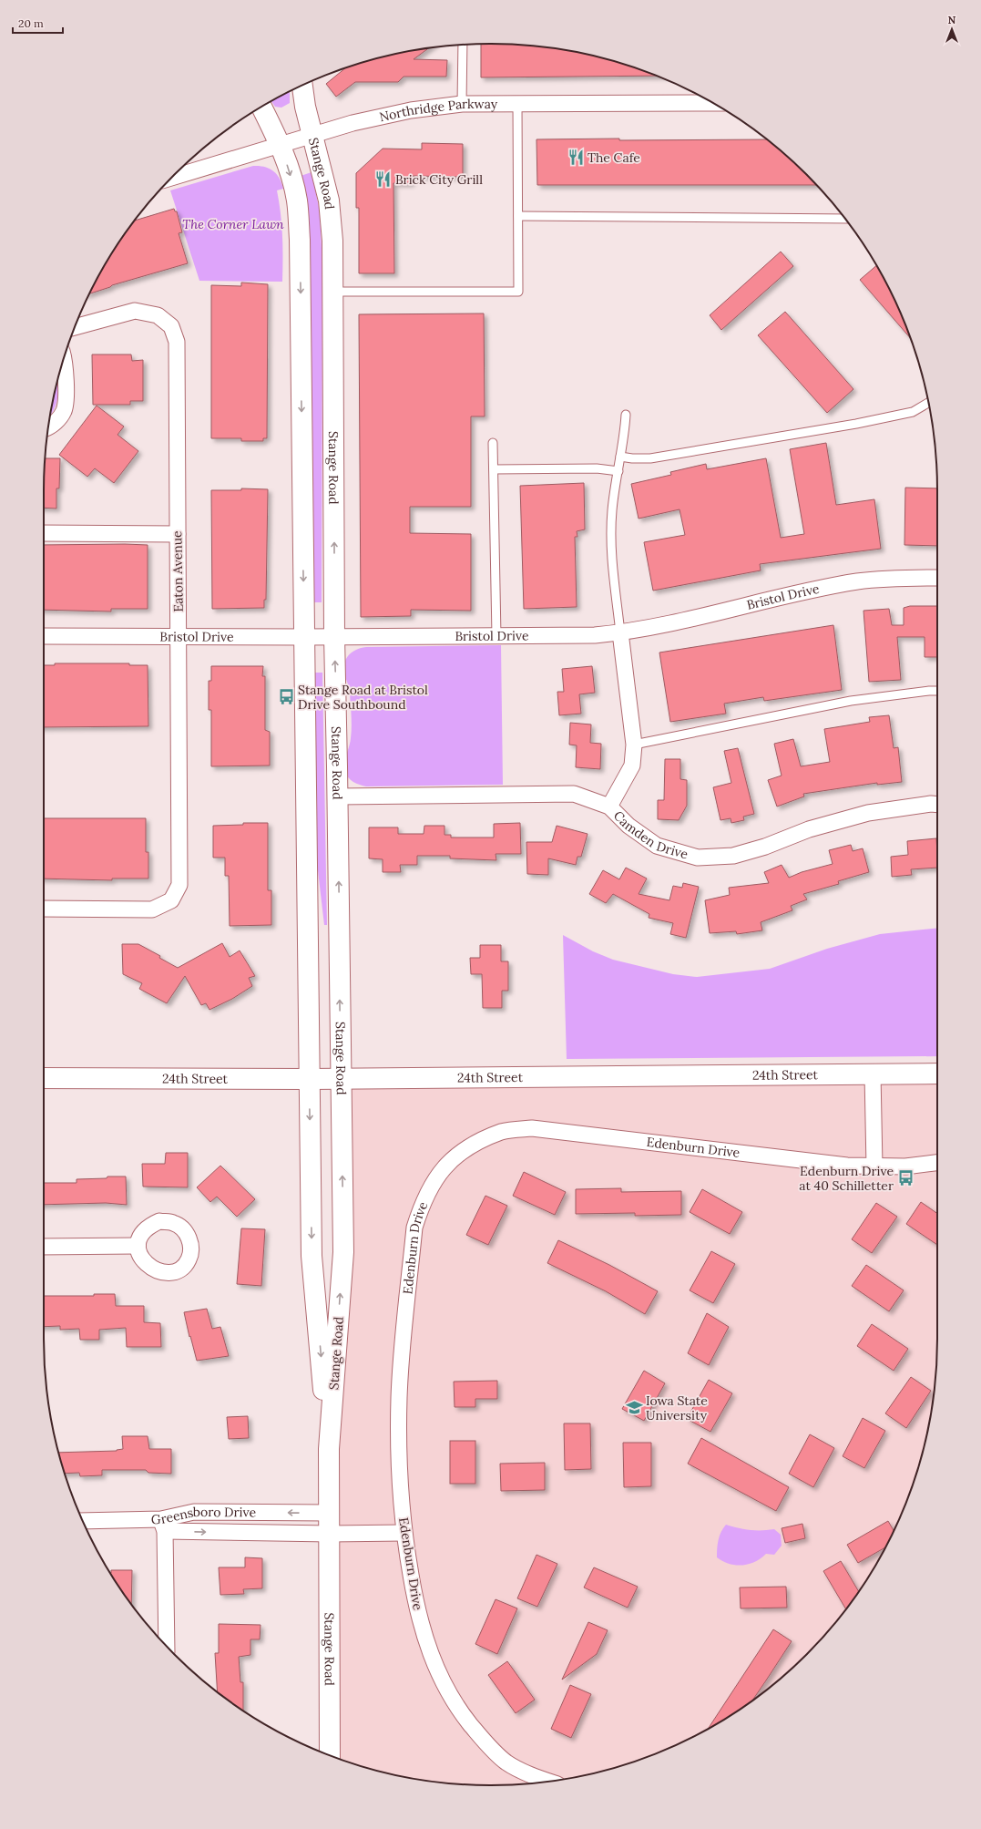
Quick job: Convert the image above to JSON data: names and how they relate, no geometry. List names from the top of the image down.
{
  "streets": {
    "main road": ["Stange Road", "24th Street"],
    "street": [
      "Northridge Parkway",
      "Eaton Avenue",
      "Bristol Drive",
      "Camden Drive",
      "Edenburn Drive",
      "Greensboro Drive"
    ]
  },
  "crossings": [
    ["Northridge Parkway", "Stange Road"],
    ["Stange Road", "Bristol Drive"],
    ["Stange Road", "Camden Drive"],
    ["Stange Road", "24th Street"],
    ["Stange Road", "Greensboro Drive"],
    ["Eaton Avenue", "Bristol Drive"],
    ["Edenburn Drive", "Greensboro Drive"]
  ],
  "parks": ["The Corner Lawn"],
  "places": {
    "restaurant": ["The Cafe", "Brick City Grill"],
    "bus stop": ["Stange Road at Bristol Drive Southbound", "Edenburn Drive at 40 Schilletter"],
    "school or university": ["Iowa State University"]
  },
  "scale_bar": "20 m",
  "north": "top"
}
